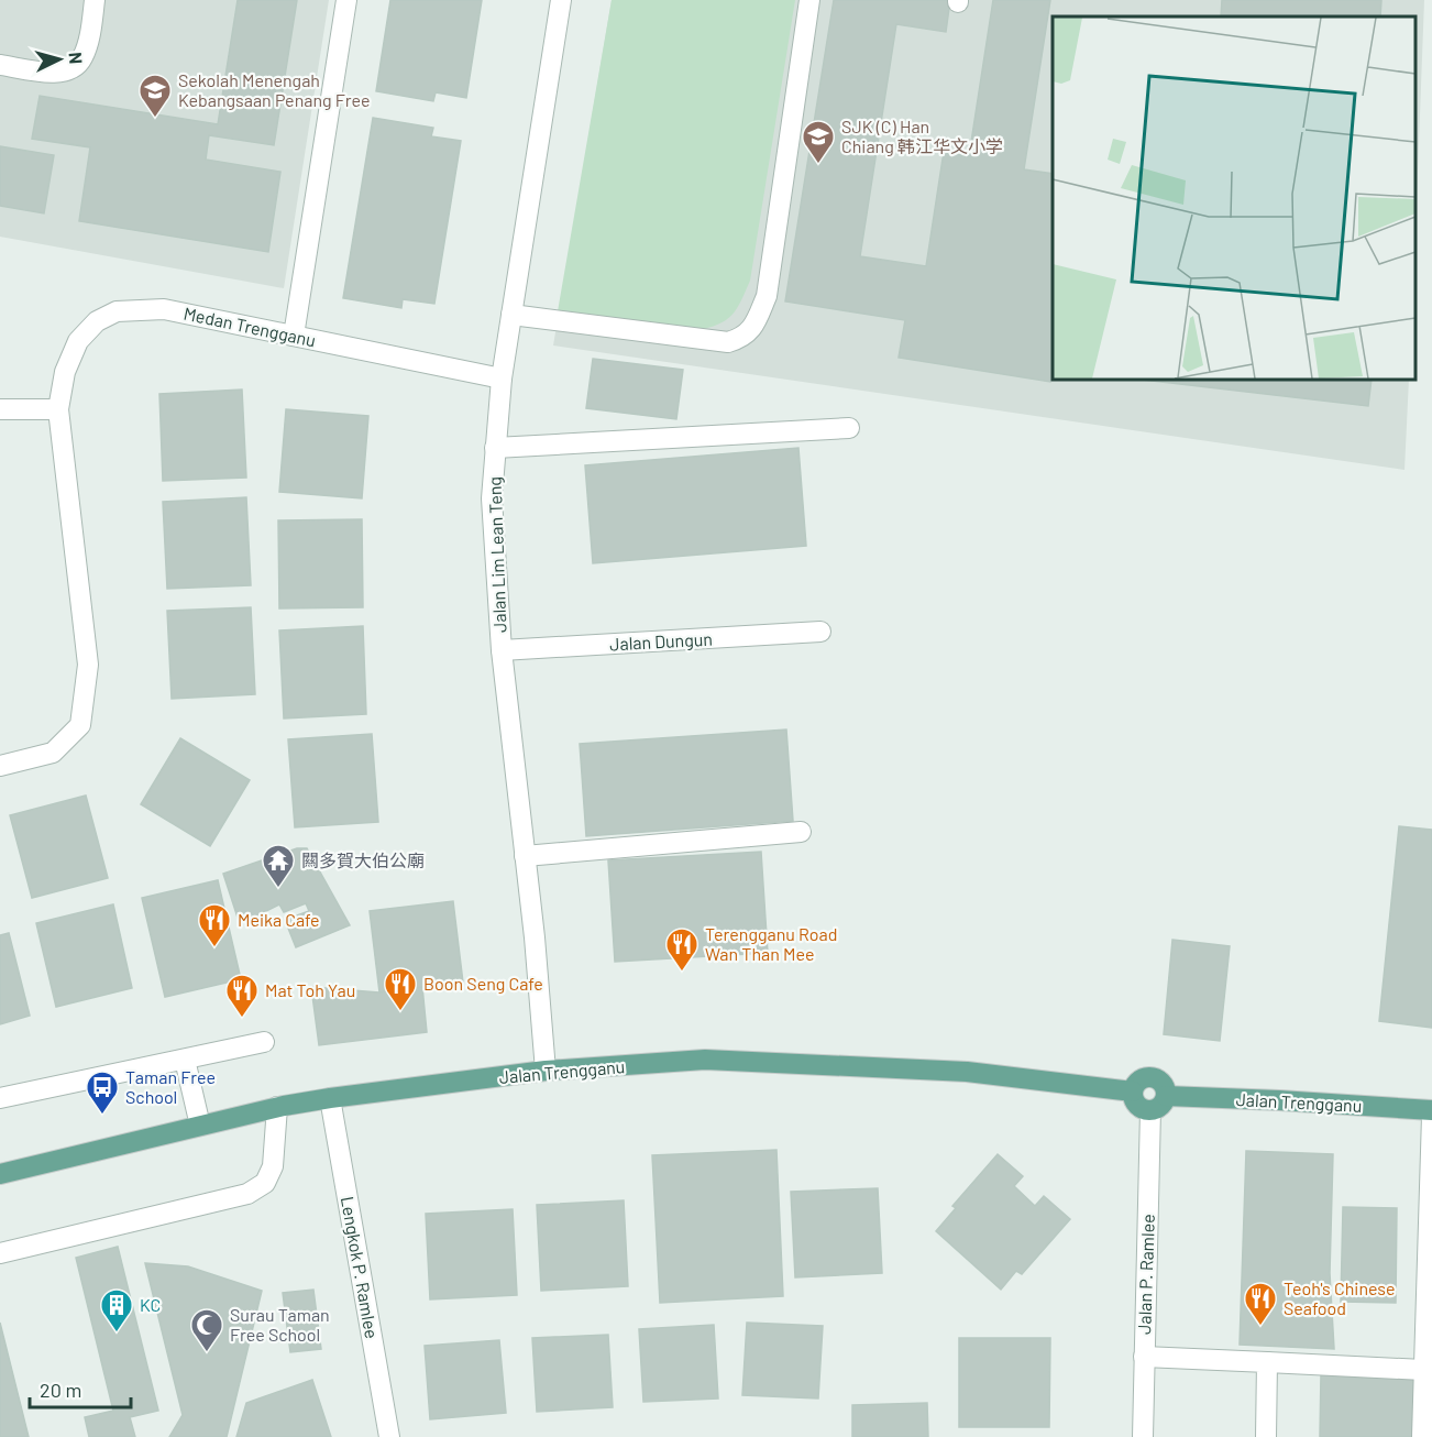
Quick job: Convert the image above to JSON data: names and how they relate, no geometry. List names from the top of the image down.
{
  "streets": {
    "main road": ["Jalan Trengganu"],
    "street": [
      "Medan Trengganu",
      "Jalan Lim Lean Teng",
      "Jalan Dungun",
      "Lengkok P. Ramlee",
      "Jalan P. Ramlee"
    ]
  },
  "crossings": [
    ["Medan Trengganu", "Jalan Lim Lean Teng"],
    ["Jalan Lim Lean Teng", "Jalan Dungun"],
    ["Jalan Lim Lean Teng", "Jalan Trengganu"],
    ["Jalan Trengganu", "Lengkok P. Ramlee"],
    ["Jalan Trengganu", "Jalan P. Ramlee"]
  ],
  "places": {
    "school or university": ["Sekolah Menengah Kebangsaan Penang Free", "SJK (C) Han Chiang 韩江华文小学"],
    "temple": ["闗多賀大伯公廟"],
    "restaurant": [
      "Meika Cafe",
      "Terengganu Road Wan Than Mee",
      "Boon Seng Cafe",
      "Mat Toh Yau",
      "Teoh's Chinese Seafood"
    ],
    "bus stop": ["Taman Free School"],
    "building": ["KC"],
    "mosque": ["Surau Taman Free School"]
  },
  "scale_bar": "20 m",
  "north": "right"
}
